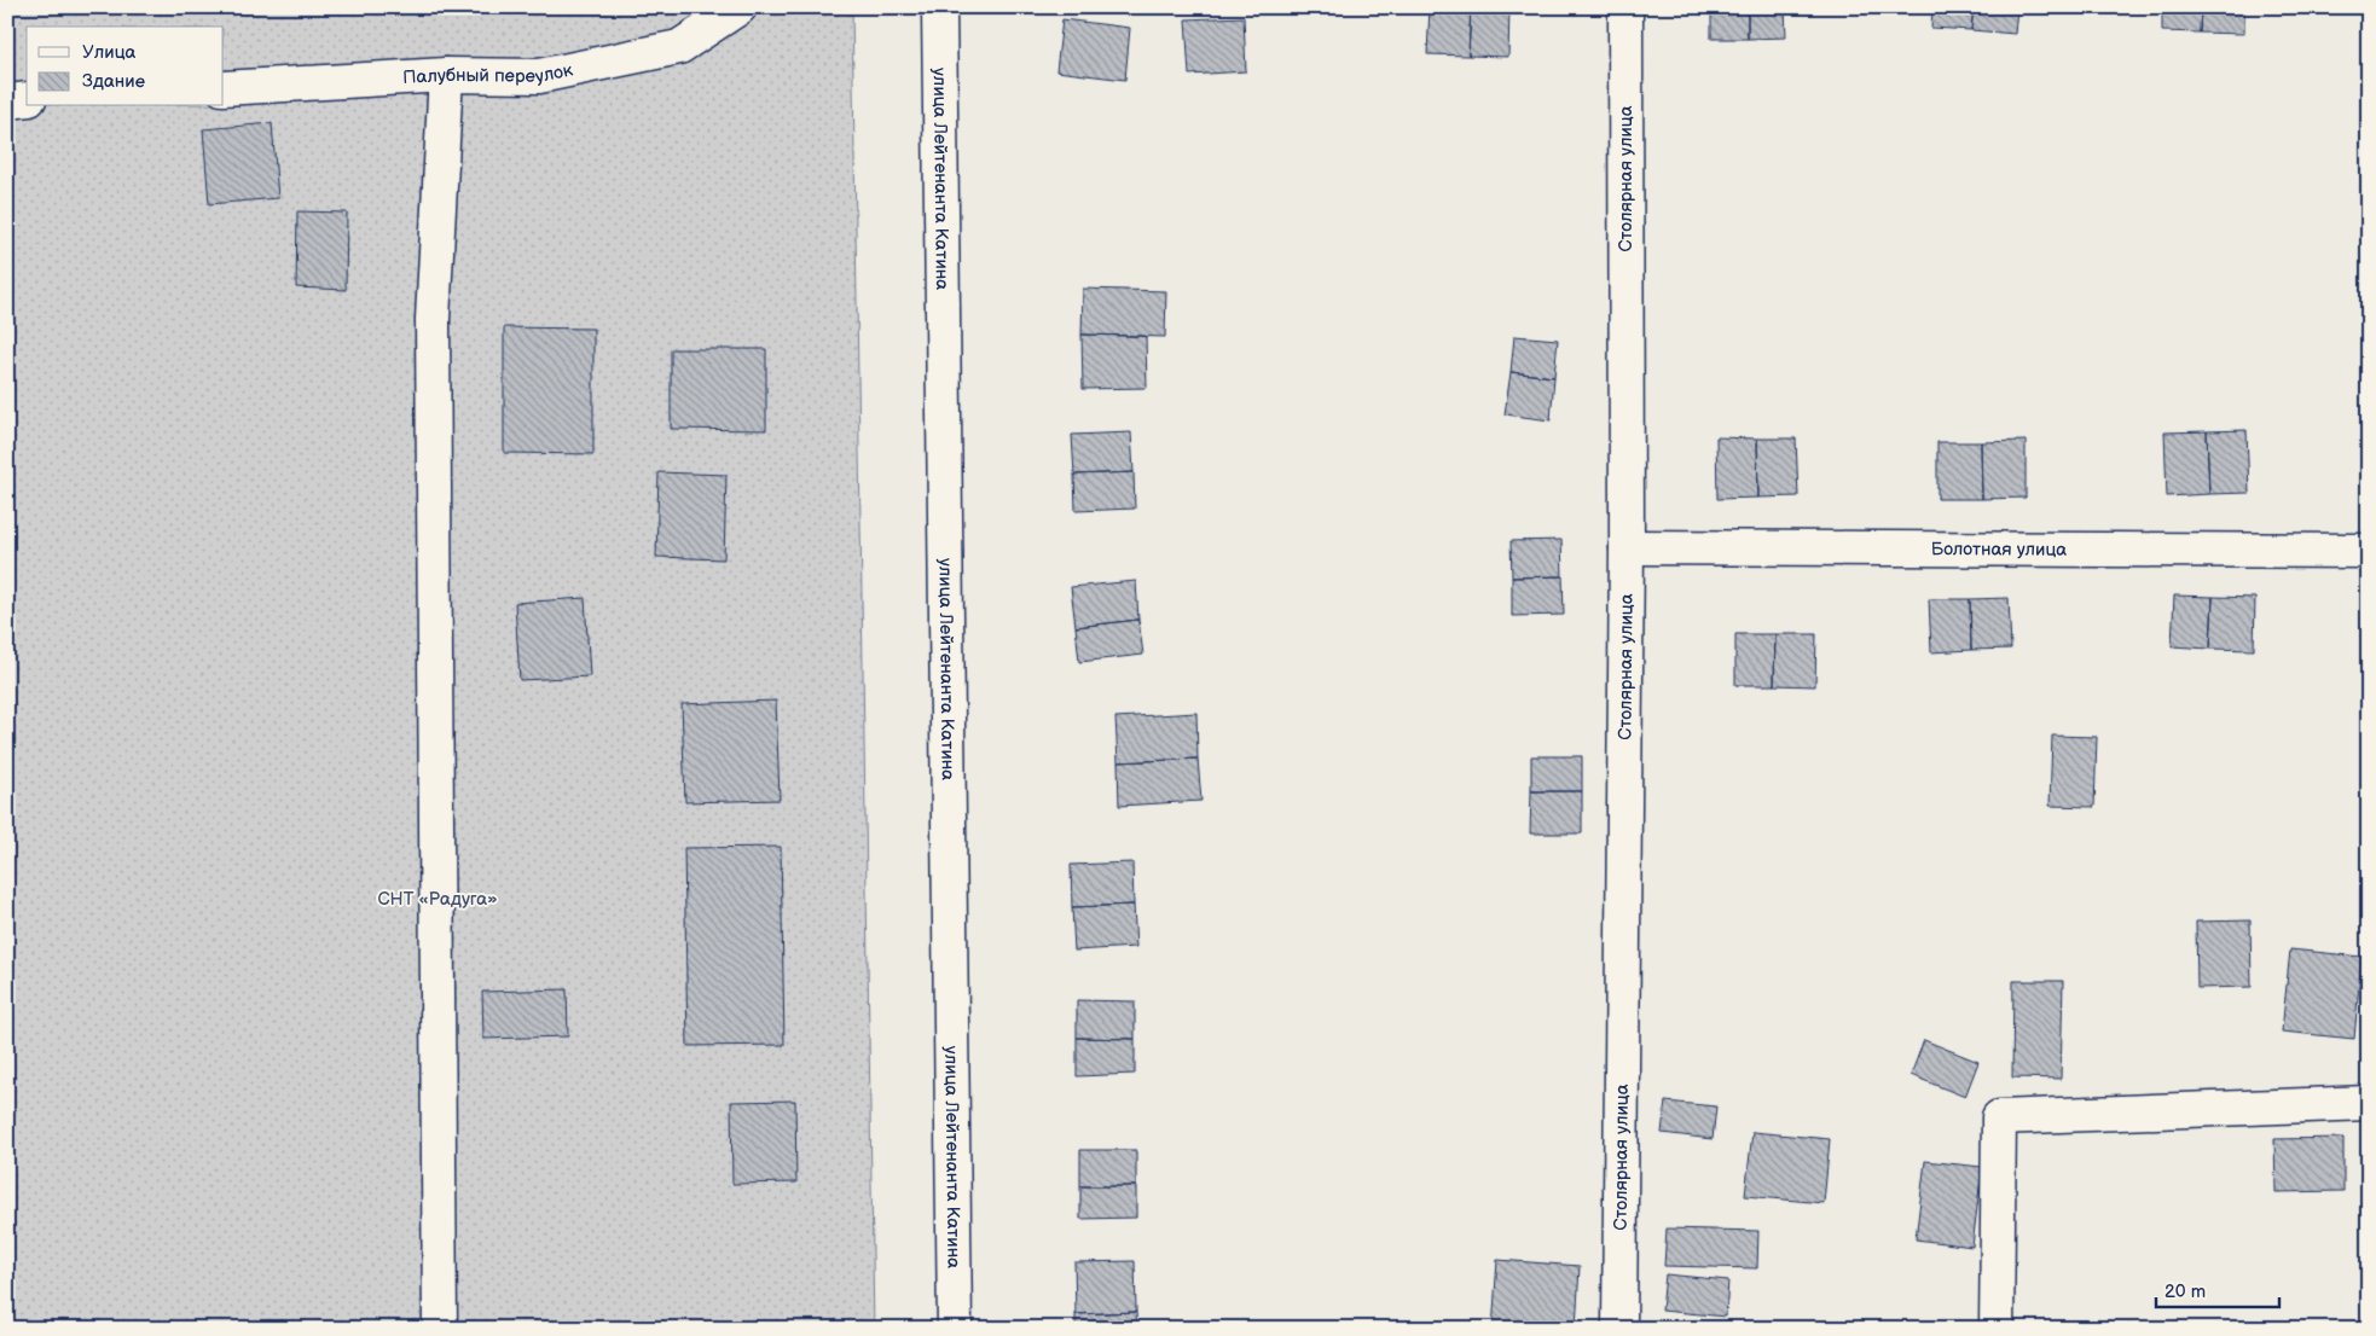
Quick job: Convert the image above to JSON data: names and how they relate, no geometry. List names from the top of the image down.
{
  "streets": {
    "street": [
      "Палубный переулок",
      "улица Лейтенанта Катина",
      "Столярная улица",
      "Болотная улица"
    ]
  },
  "crossings": [
    ["Столярная улица", "Болотная улица"]
  ],
  "parks": ["СНТ «Радуга»"],
  "legend": ["Улица", "Здание"],
  "scale_bar": "20 m"
}
